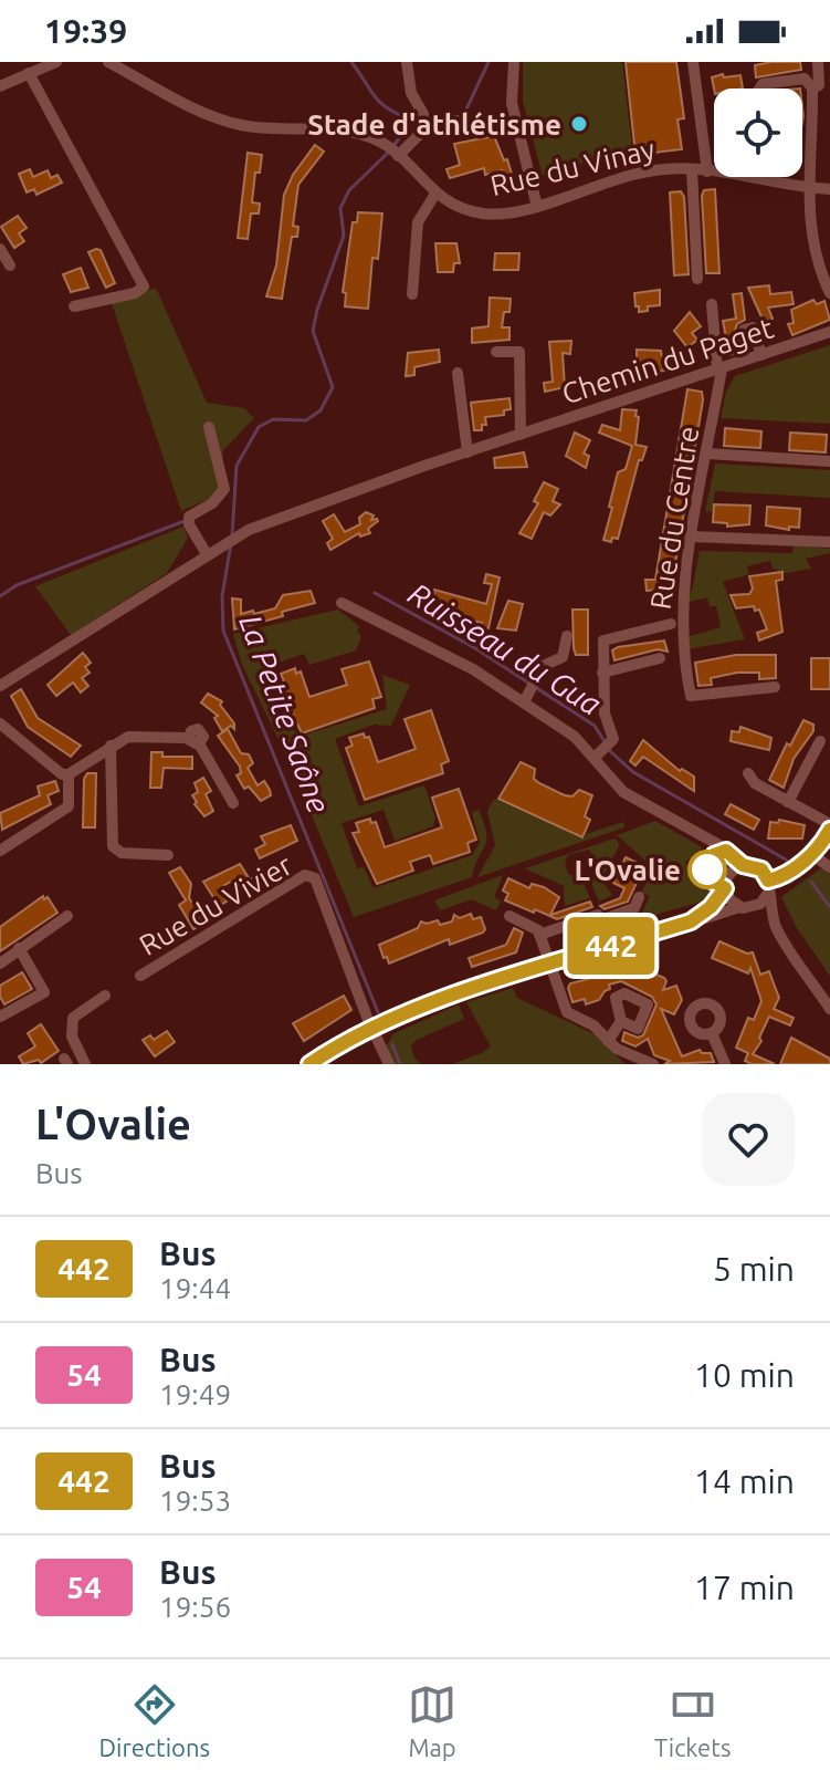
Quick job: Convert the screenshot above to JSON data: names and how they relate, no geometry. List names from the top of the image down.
{
  "streets": {
    "street": [
      "Rue du Vinay",
      "Chemin du Paget",
      "Rue du Centre",
      "Rue du Vivier"
    ]
  },
  "crossings": [
    ["Chemin du Paget", "Rue du Centre"]
  ],
  "water": ["Ruisseau du Gua", "La Petite Saône"],
  "places": ["Stade d'athlétisme", "L'Ovalie"],
  "lines": ["bus line 442"],
  "page": {
    "status": "19:39",
    "on_map": "442",
    "heading": ["L'Ovalie", "Bus"],
    "list": [
      {
        "mark": "442",
        "name": "Bus",
        "note": "19:44",
        "value": "5 min"
      },
      {
        "mark": "54",
        "name": "Bus",
        "note": "19:49",
        "value": "10 min"
      },
      {
        "mark": "442",
        "name": "Bus",
        "note": "19:53",
        "value": "14 min"
      },
      {
        "mark": "54",
        "name": "Bus",
        "note": "19:56",
        "value": "17 min"
      }
    ],
    "tabs": ["Directions", "Map", "Tickets"]
  }
}
